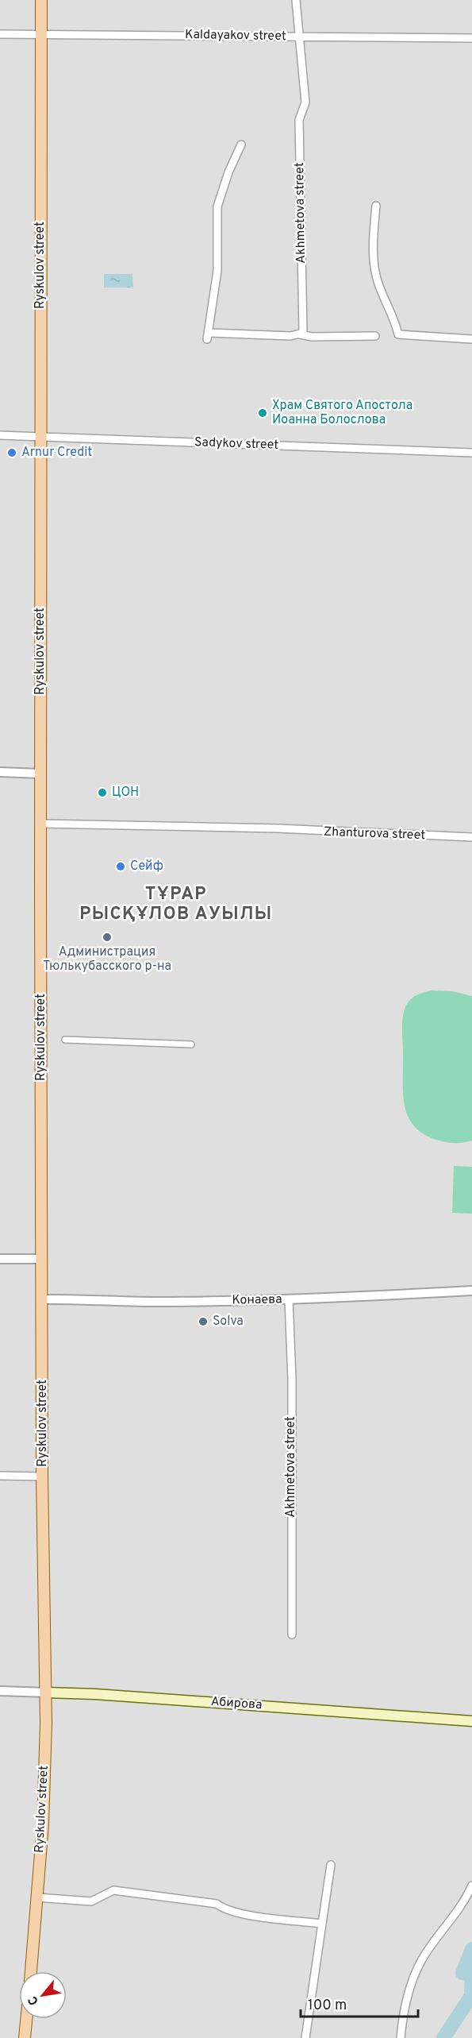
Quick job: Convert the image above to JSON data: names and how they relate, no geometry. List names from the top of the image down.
{
  "streets": {
    "main road": ["Ryskulov street", "Абирова"],
    "street": [
      "Kaldayakov street",
      "Akhmetova street",
      "Sadykov street",
      "Zhanturova street",
      "Конаева"
    ]
  },
  "crossings": [
    ["Kaldayakov street", "Akhmetova street"],
    ["Kaldayakov street", "Ryskulov street"],
    ["Akhmetova street", "Конаева"],
    ["Ryskulov street", "Sadykov street"],
    ["Ryskulov street", "Zhanturova street"],
    ["Ryskulov street", "Конаева"],
    ["Ryskulov street", "Абирова"]
  ],
  "districts": ["ТҰРАР РЫСҚҰЛОВ АУЫЛЫ"],
  "places": [
    "Храм Святого Апостола Иоанна Болослова",
    "Arnur Credit",
    "ЦОН",
    "Сейф",
    "Администрация Тюлькубасского р-на",
    "Solva"
  ],
  "scale_bar": "100 m",
  "north": "bottom left"
}
